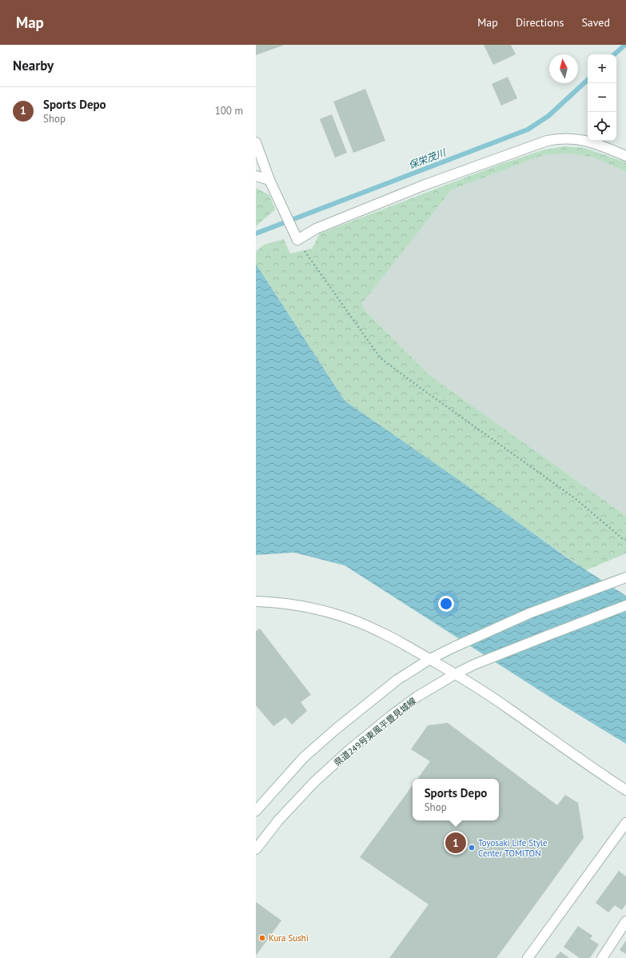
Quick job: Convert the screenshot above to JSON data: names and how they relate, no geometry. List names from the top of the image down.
{
  "streets": {
    "street": ["県道249号東風平豊見城線"]
  },
  "water": ["保栄茂川"],
  "places": ["Toyosaki Life Style Center TOMITON", "Kura Sushi"],
  "north": "top",
  "page": {
    "header": "Map",
    "nav": ["Map", "Directions", "Saved"],
    "heading": "Nearby",
    "map_buttons": ["+", "−"],
    "list": [
      {
        "mark": "1",
        "name": "Sports Depo",
        "note": "Shop",
        "value": "100 m"
      }
    ],
    "popup": ["Sports Depo", "Shop"],
    "pins": "1"
  }
}
